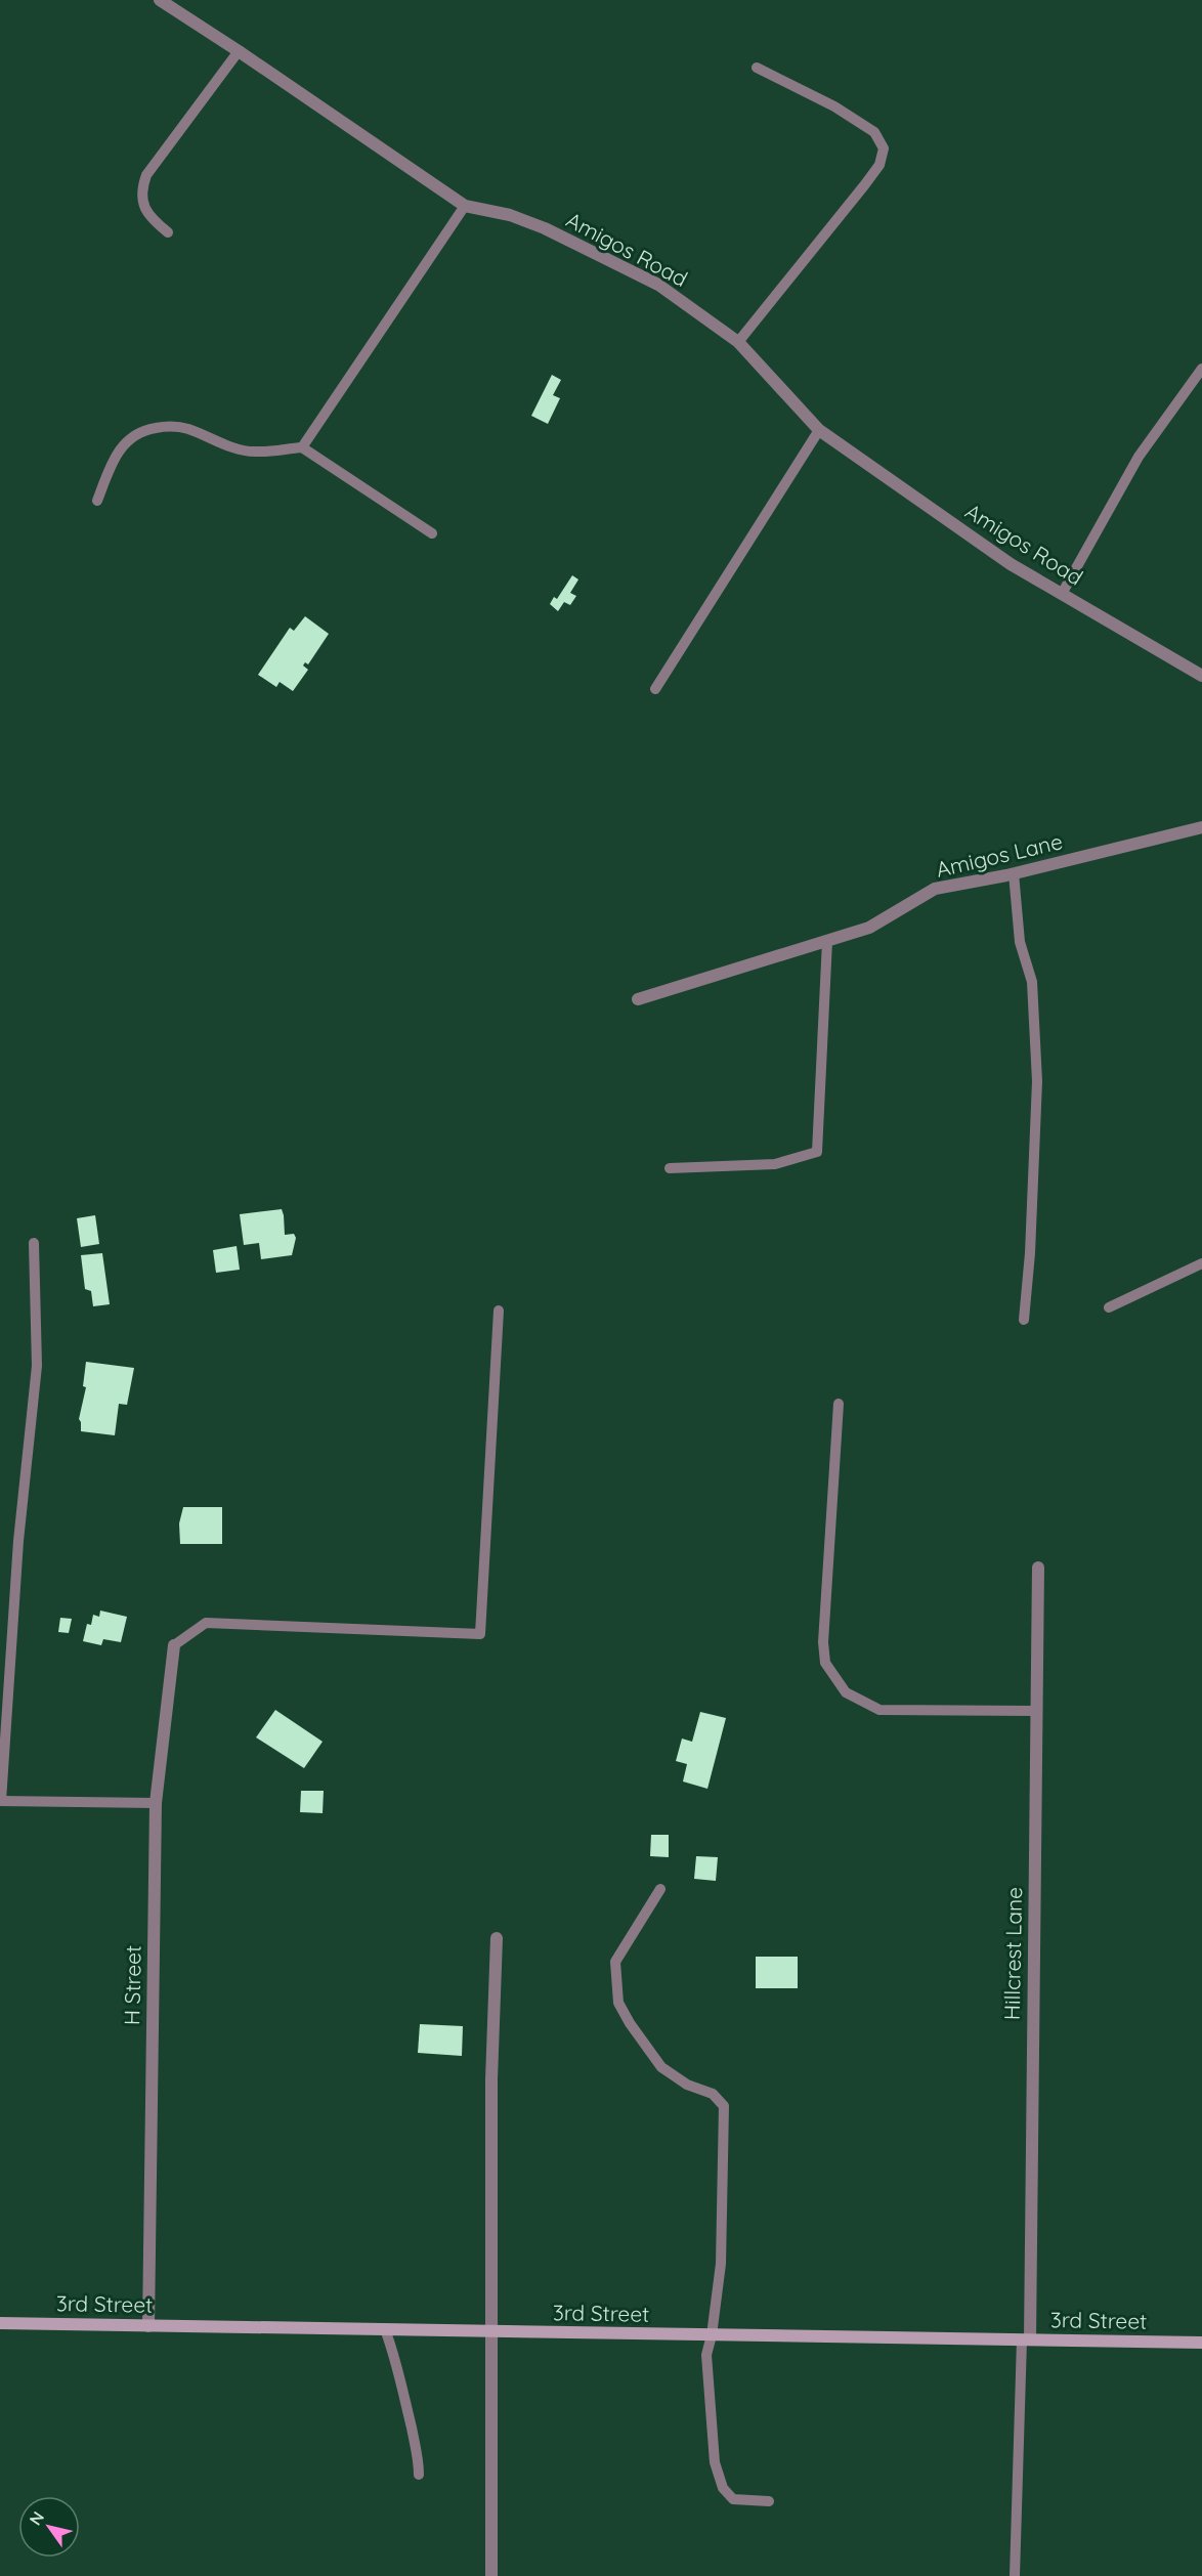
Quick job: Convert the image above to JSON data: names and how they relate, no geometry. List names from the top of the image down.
{
  "streets": {
    "main road": ["3rd Street"],
    "street": [
      "Amigos Road",
      "Amigos Lane",
      "Hillcrest Lane",
      "H Street"
    ]
  },
  "crossings": [
    ["Hillcrest Lane", "3rd Street"],
    ["H Street", "3rd Street"]
  ],
  "north": "top left"
}
